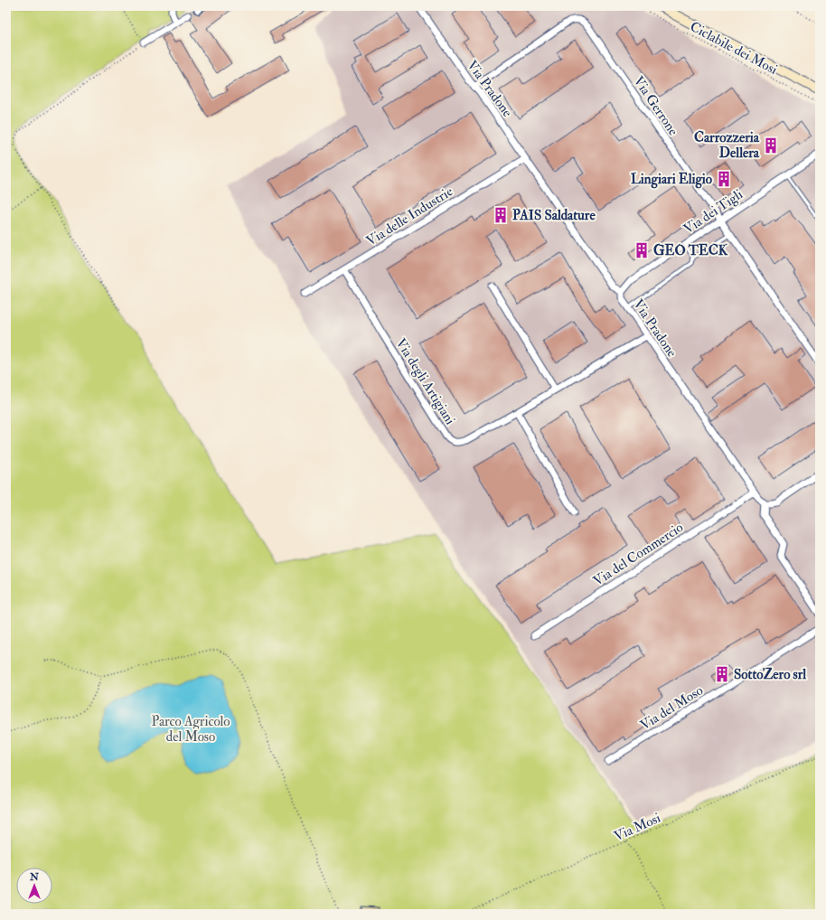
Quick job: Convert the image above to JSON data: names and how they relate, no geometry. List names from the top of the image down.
{
  "streets": {
    "street": [
      "Via Pradone",
      "Via Gerrone",
      "Via dei Tigli",
      "Via delle Industrie",
      "Via degli Artigiani",
      "Via del Commercio",
      "Via del Moso"
    ],
    "path": ["Ciclabile dei Mosi", "Via Mosi"]
  },
  "crossings": [
    ["Via Pradone", "Via Gerrone"],
    ["Via Pradone", "Via dei Tigli"],
    ["Via Pradone", "Via delle Industrie"],
    ["Via Pradone", "Via degli Artigiani"],
    ["Via Pradone", "Via del Commercio"],
    ["Via Gerrone", "Via dei Tigli"],
    ["Via delle Industrie", "Via degli Artigiani"]
  ],
  "parks": ["Parco Agricolo del Moso"],
  "places": {
    "building": [
      "Carrozzeria Dellera",
      "Lingiari Eligio",
      "PAIS Saldature",
      "GEO TECK",
      "SottoZero srl"
    ]
  },
  "north": "top"
}
